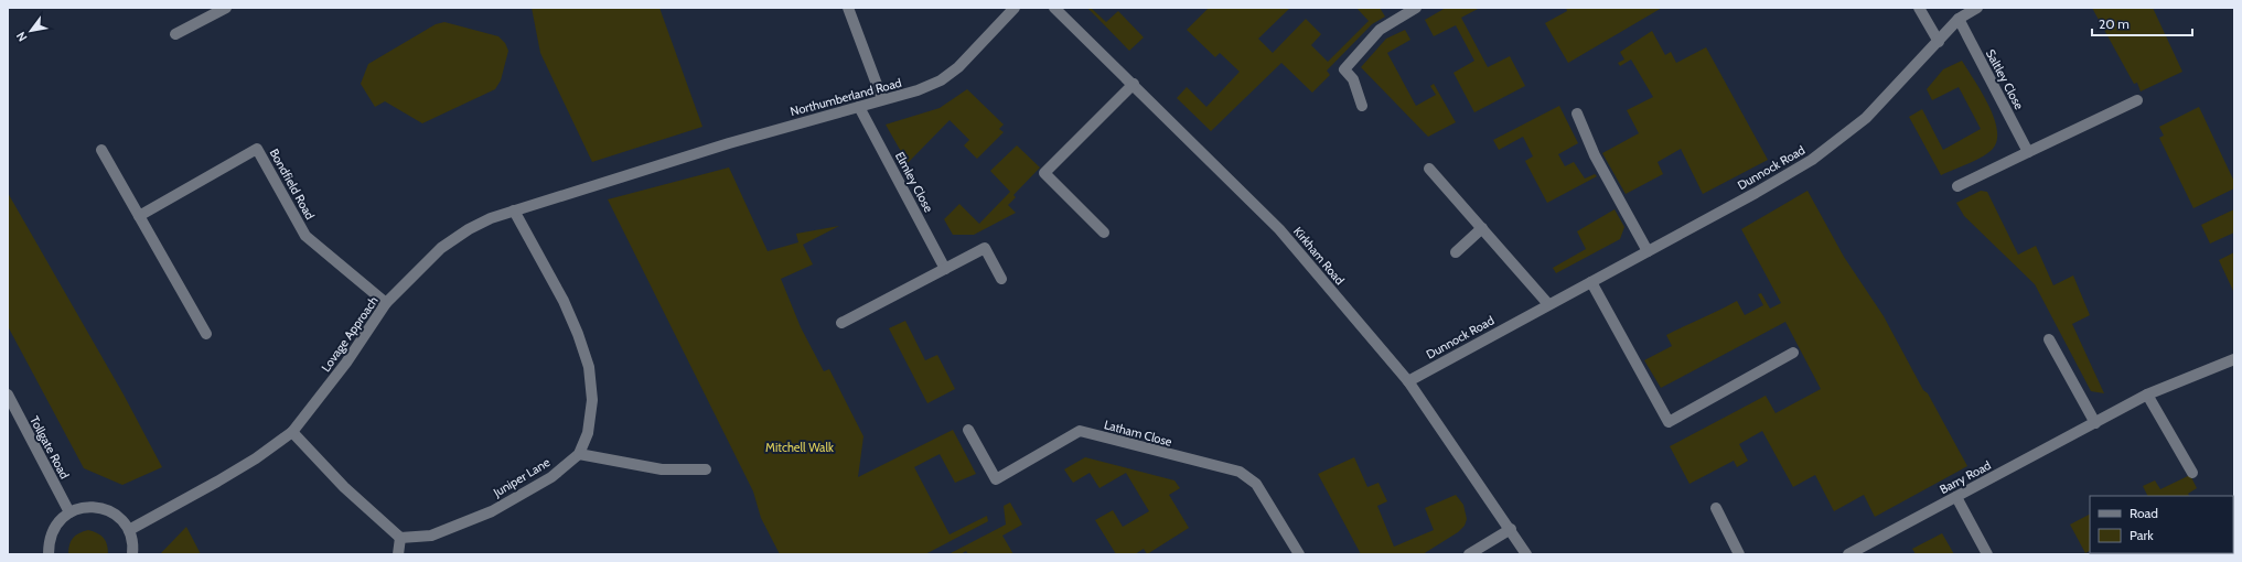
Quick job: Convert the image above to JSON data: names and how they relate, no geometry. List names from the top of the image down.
{
  "streets": {
    "street": [
      "Saltley Close",
      "Northumberland Road",
      "Dunnock Road",
      "Elmley Close",
      "Bondfield Road",
      "Kirkham Road",
      "Lovage Approach",
      "Latham Close",
      "Tollgate Road",
      "Juniper Lane",
      "Barry Road"
    ]
  },
  "crossings": [
    ["Saltley Close", "Dunnock Road"],
    ["Northumberland Road", "Elmley Close"],
    ["Northumberland Road", "Lovage Approach"],
    ["Dunnock Road", "Kirkham Road"],
    ["Bondfield Road", "Lovage Approach"],
    ["Lovage Approach", "Juniper Lane"]
  ],
  "parks": ["Mitchell Walk"],
  "legend": ["Road", "Park"],
  "scale_bar": "20 m",
  "north": "bottom left"
}
